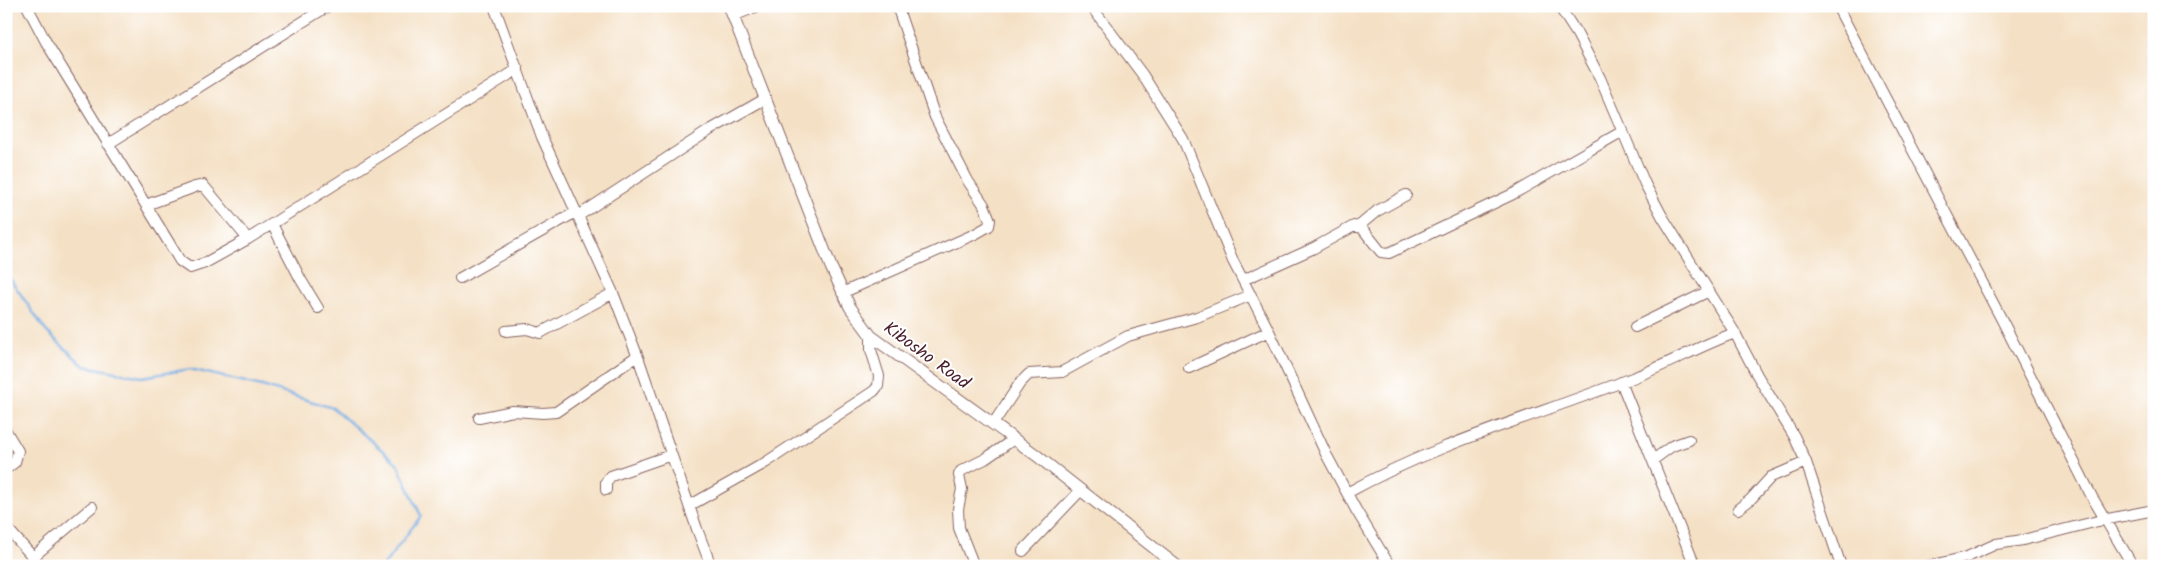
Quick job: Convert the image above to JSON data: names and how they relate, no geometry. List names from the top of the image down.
{
  "streets": {
    "street": ["Kibosho Road"]
  }
}
